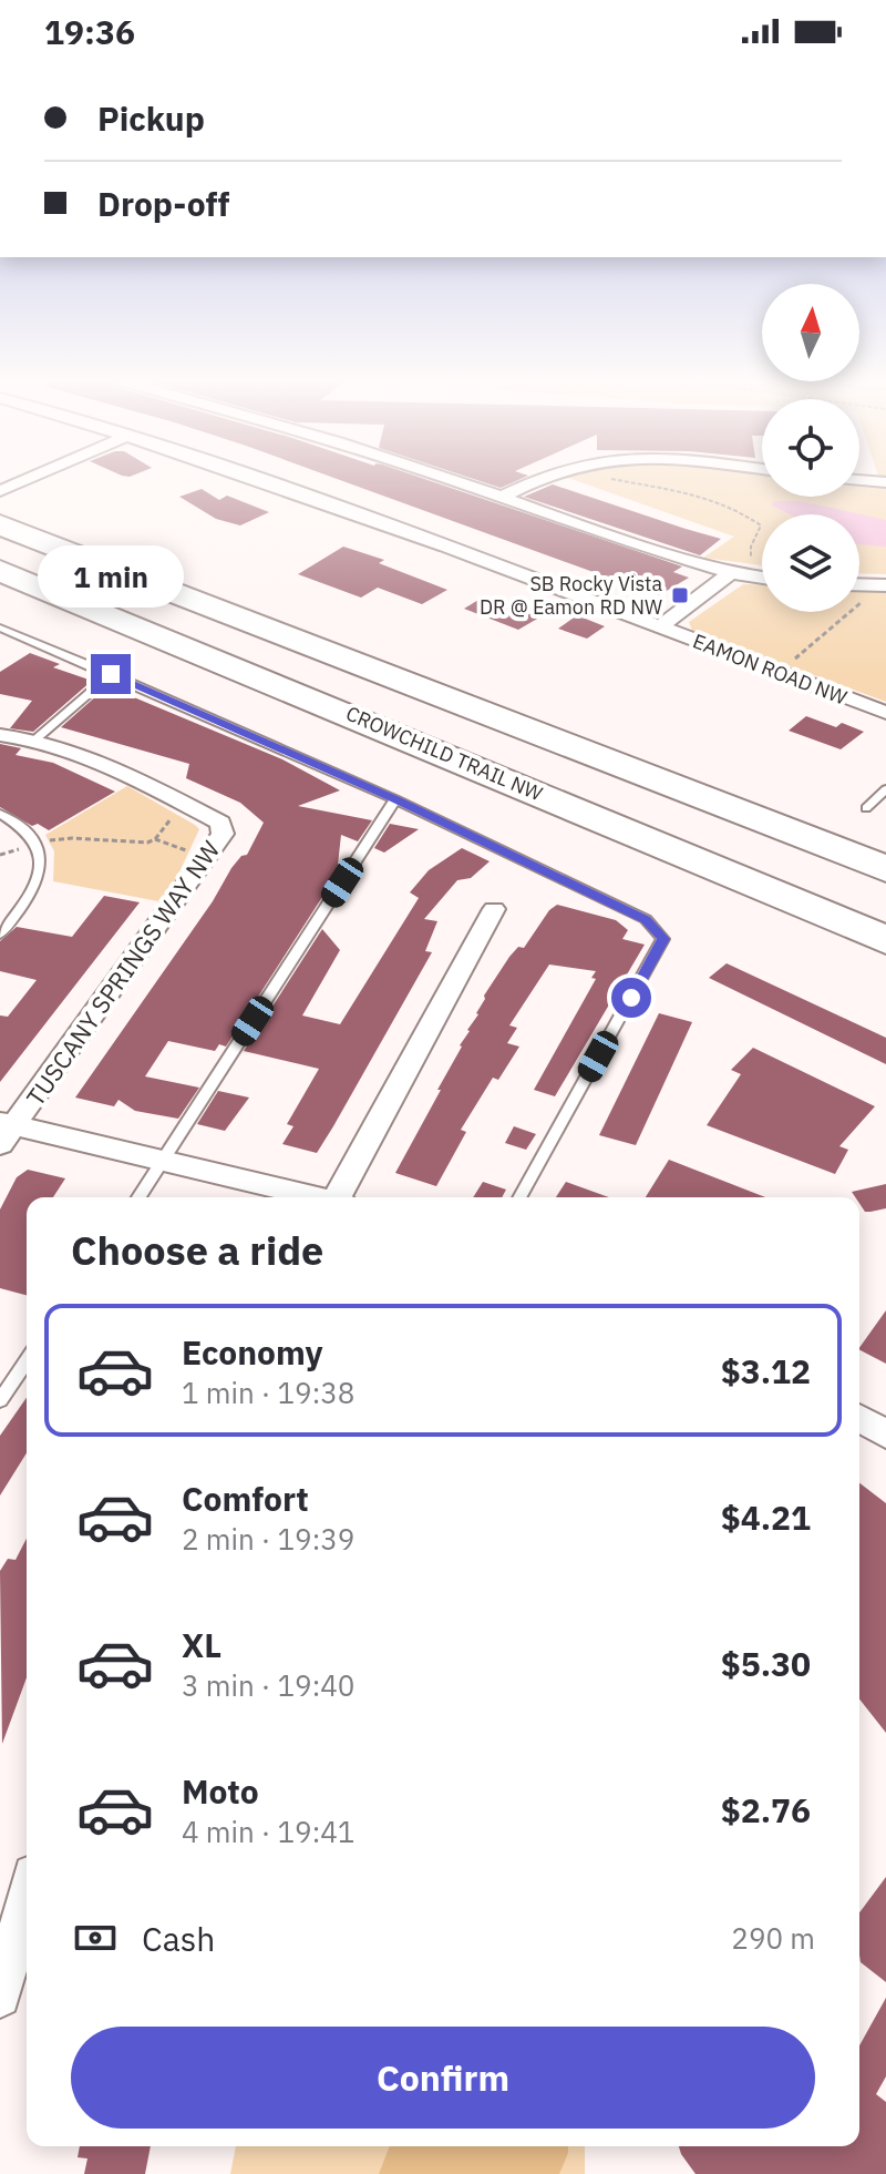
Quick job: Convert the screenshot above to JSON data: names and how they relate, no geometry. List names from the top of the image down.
{
  "streets": {
    "highway": ["CROWCHILD TRAIL NW"],
    "street": ["EAMON ROAD NW", "TUSCANY SPRINGS WAY NW"]
  },
  "places": {
    "transit": ["SB Rocky Vista DR @ Eamon RD NW"]
  },
  "north": "top",
  "page": {
    "status": "19:36",
    "banner": ["Pickup", "Drop-off"],
    "bubble": "1 min",
    "heading": "Choose a ride",
    "list": [
      {
        "name": "Economy",
        "note": "1 min · 19:38",
        "value": "$3.12"
      },
      {
        "name": "Comfort",
        "note": "2 min · 19:39",
        "value": "$4.21"
      },
      {
        "name": "XL",
        "note": "3 min · 19:40",
        "value": "$5.30"
      },
      {
        "name": "Moto",
        "note": "4 min · 19:41",
        "value": "$2.76"
      }
    ],
    "pay": ["Cash", "290 m"],
    "buttons": "Confirm"
  }
}
